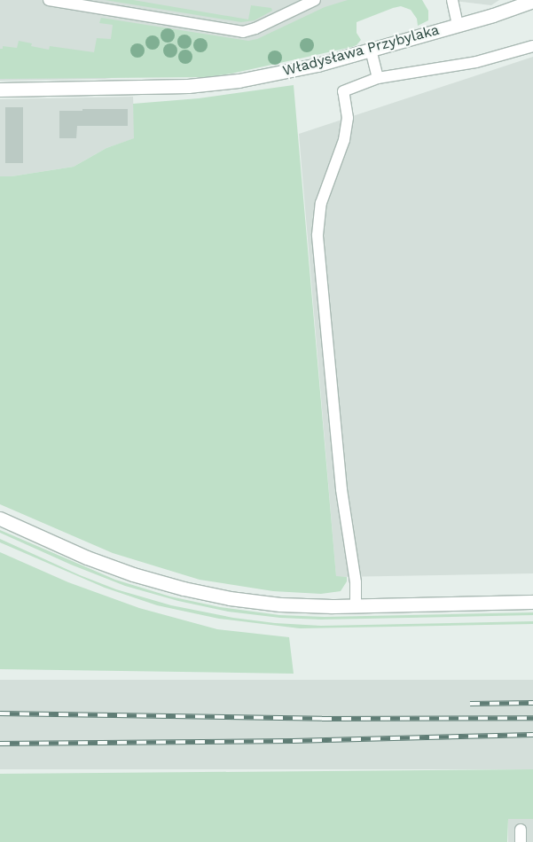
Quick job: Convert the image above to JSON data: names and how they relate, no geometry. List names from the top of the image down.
{
  "streets": {
    "street": ["Władysława Przybylaka"]
  }
}
